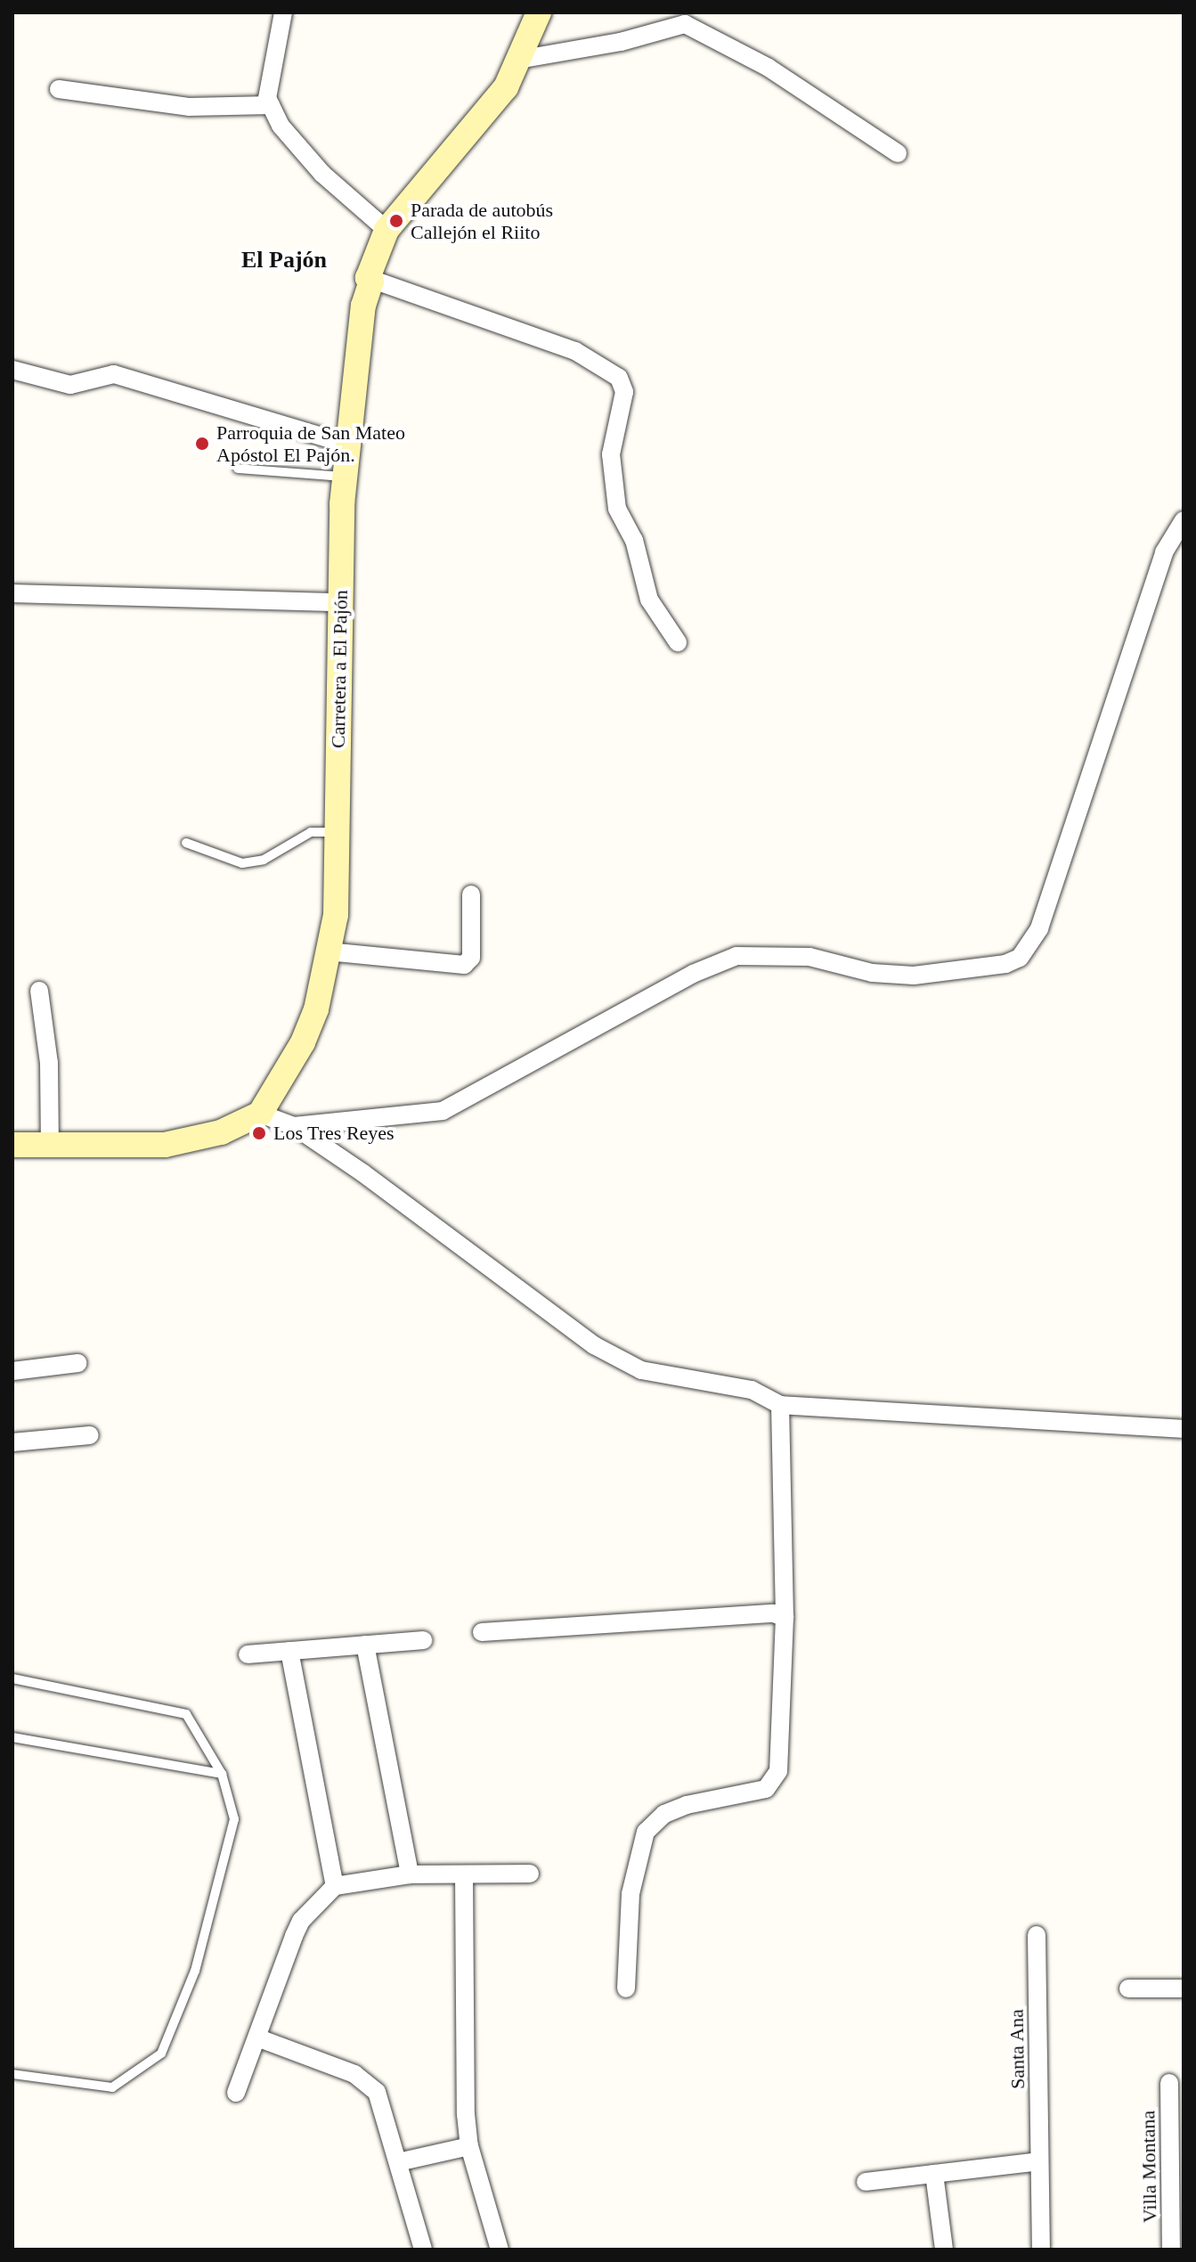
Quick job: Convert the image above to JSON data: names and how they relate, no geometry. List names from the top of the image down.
{
  "streets": {
    "street": ["Carretera a El Pajón", "Santa Ana", "Villa Montana"]
  },
  "districts": ["El Pajón"],
  "places": ["Parada de autobús Callejón el Riito", "Parroquia de San Mateo Apóstol El Pajón.", "Los Tres Reyes"]
}
